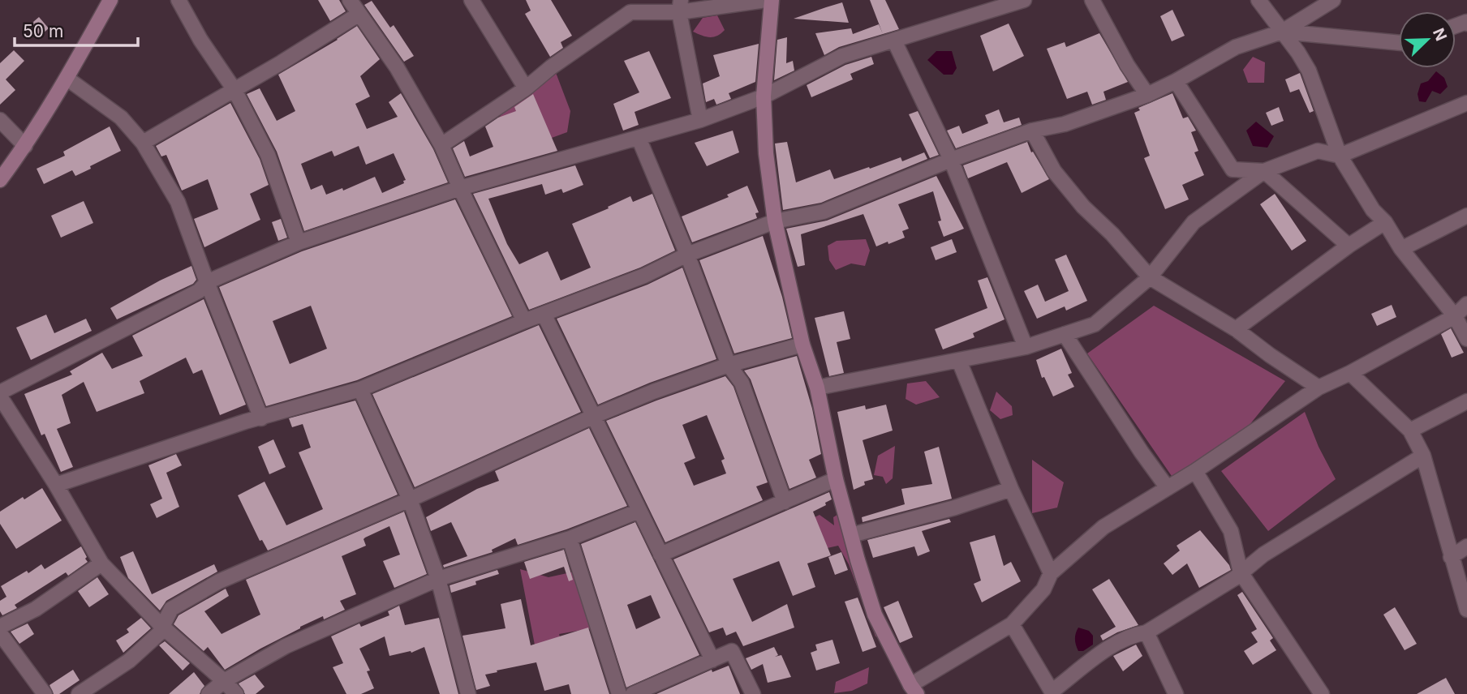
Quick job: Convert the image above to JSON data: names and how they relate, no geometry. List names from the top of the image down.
{
  "scale_bar": "50 m",
  "north": "top right"
}
